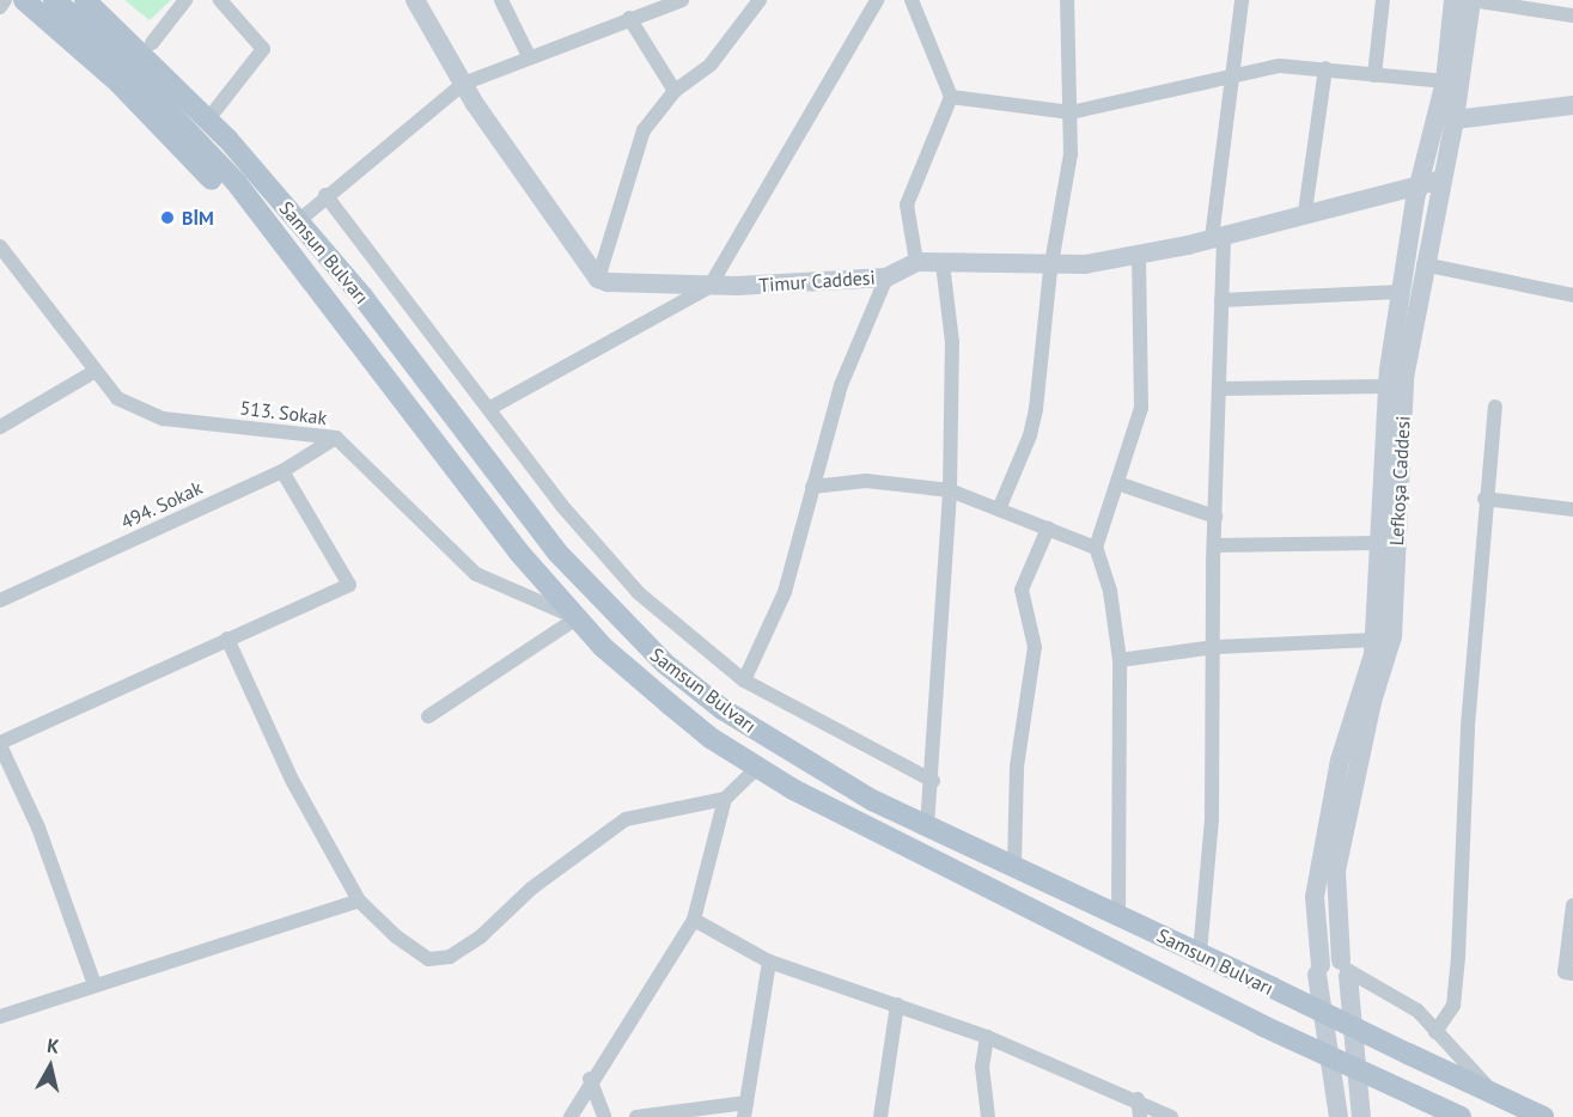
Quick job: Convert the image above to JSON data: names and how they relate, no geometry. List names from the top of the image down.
{
  "streets": {
    "main road": ["Samsun Bulvarı"],
    "street": [
      "Timur Caddesi",
      "513. Sokak",
      "Lefkoşa Caddesi",
      "494. Sokak"
    ]
  },
  "crossings": [
    ["513. Sokak", "494. Sokak"]
  ],
  "places": ["BİM"],
  "north": "top"
}
